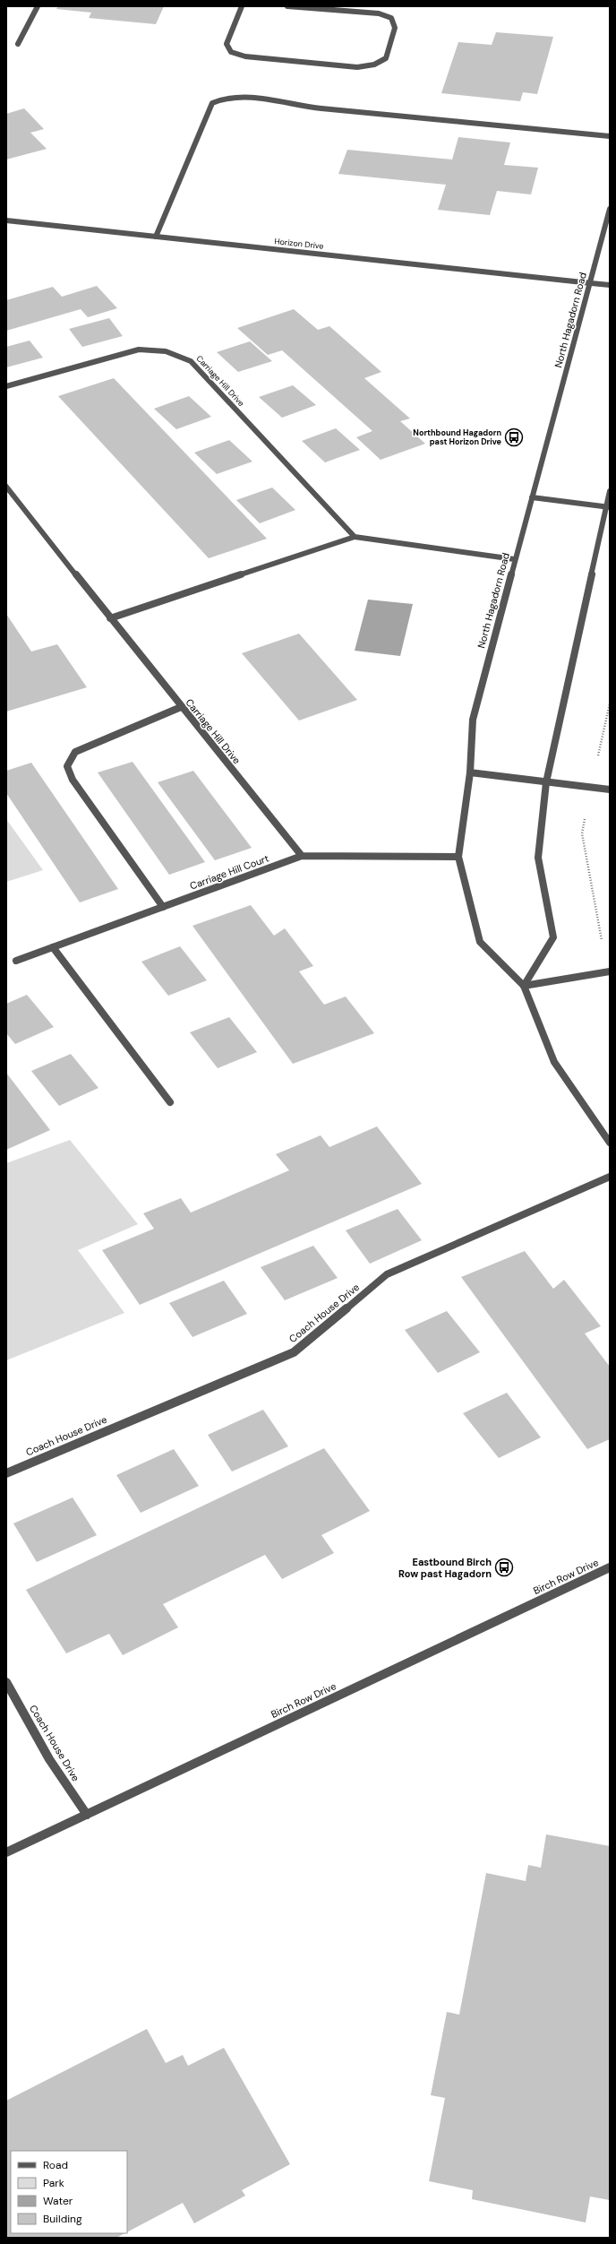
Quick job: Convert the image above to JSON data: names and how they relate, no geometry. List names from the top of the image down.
{
  "streets": {
    "street": [
      "Horizon Drive",
      "North Hagadorn Road",
      "Carriage Hill Drive",
      "Carriage Hill Court",
      "Coach House Drive",
      "Birch Row Drive"
    ]
  },
  "crossings": [
    ["Horizon Drive", "North Hagadorn Road"],
    ["North Hagadorn Road", "Carriage Hill Court"],
    ["Carriage Hill Drive", "Carriage Hill Court"],
    ["Coach House Drive", "Birch Row Drive"]
  ],
  "places": {
    "bus stop": ["Northbound Hagadorn past Horizon Drive", "Eastbound Birch Row past Hagadorn"]
  },
  "legend": [
    "Road",
    "Park",
    "Water",
    "Building"
  ]
}
